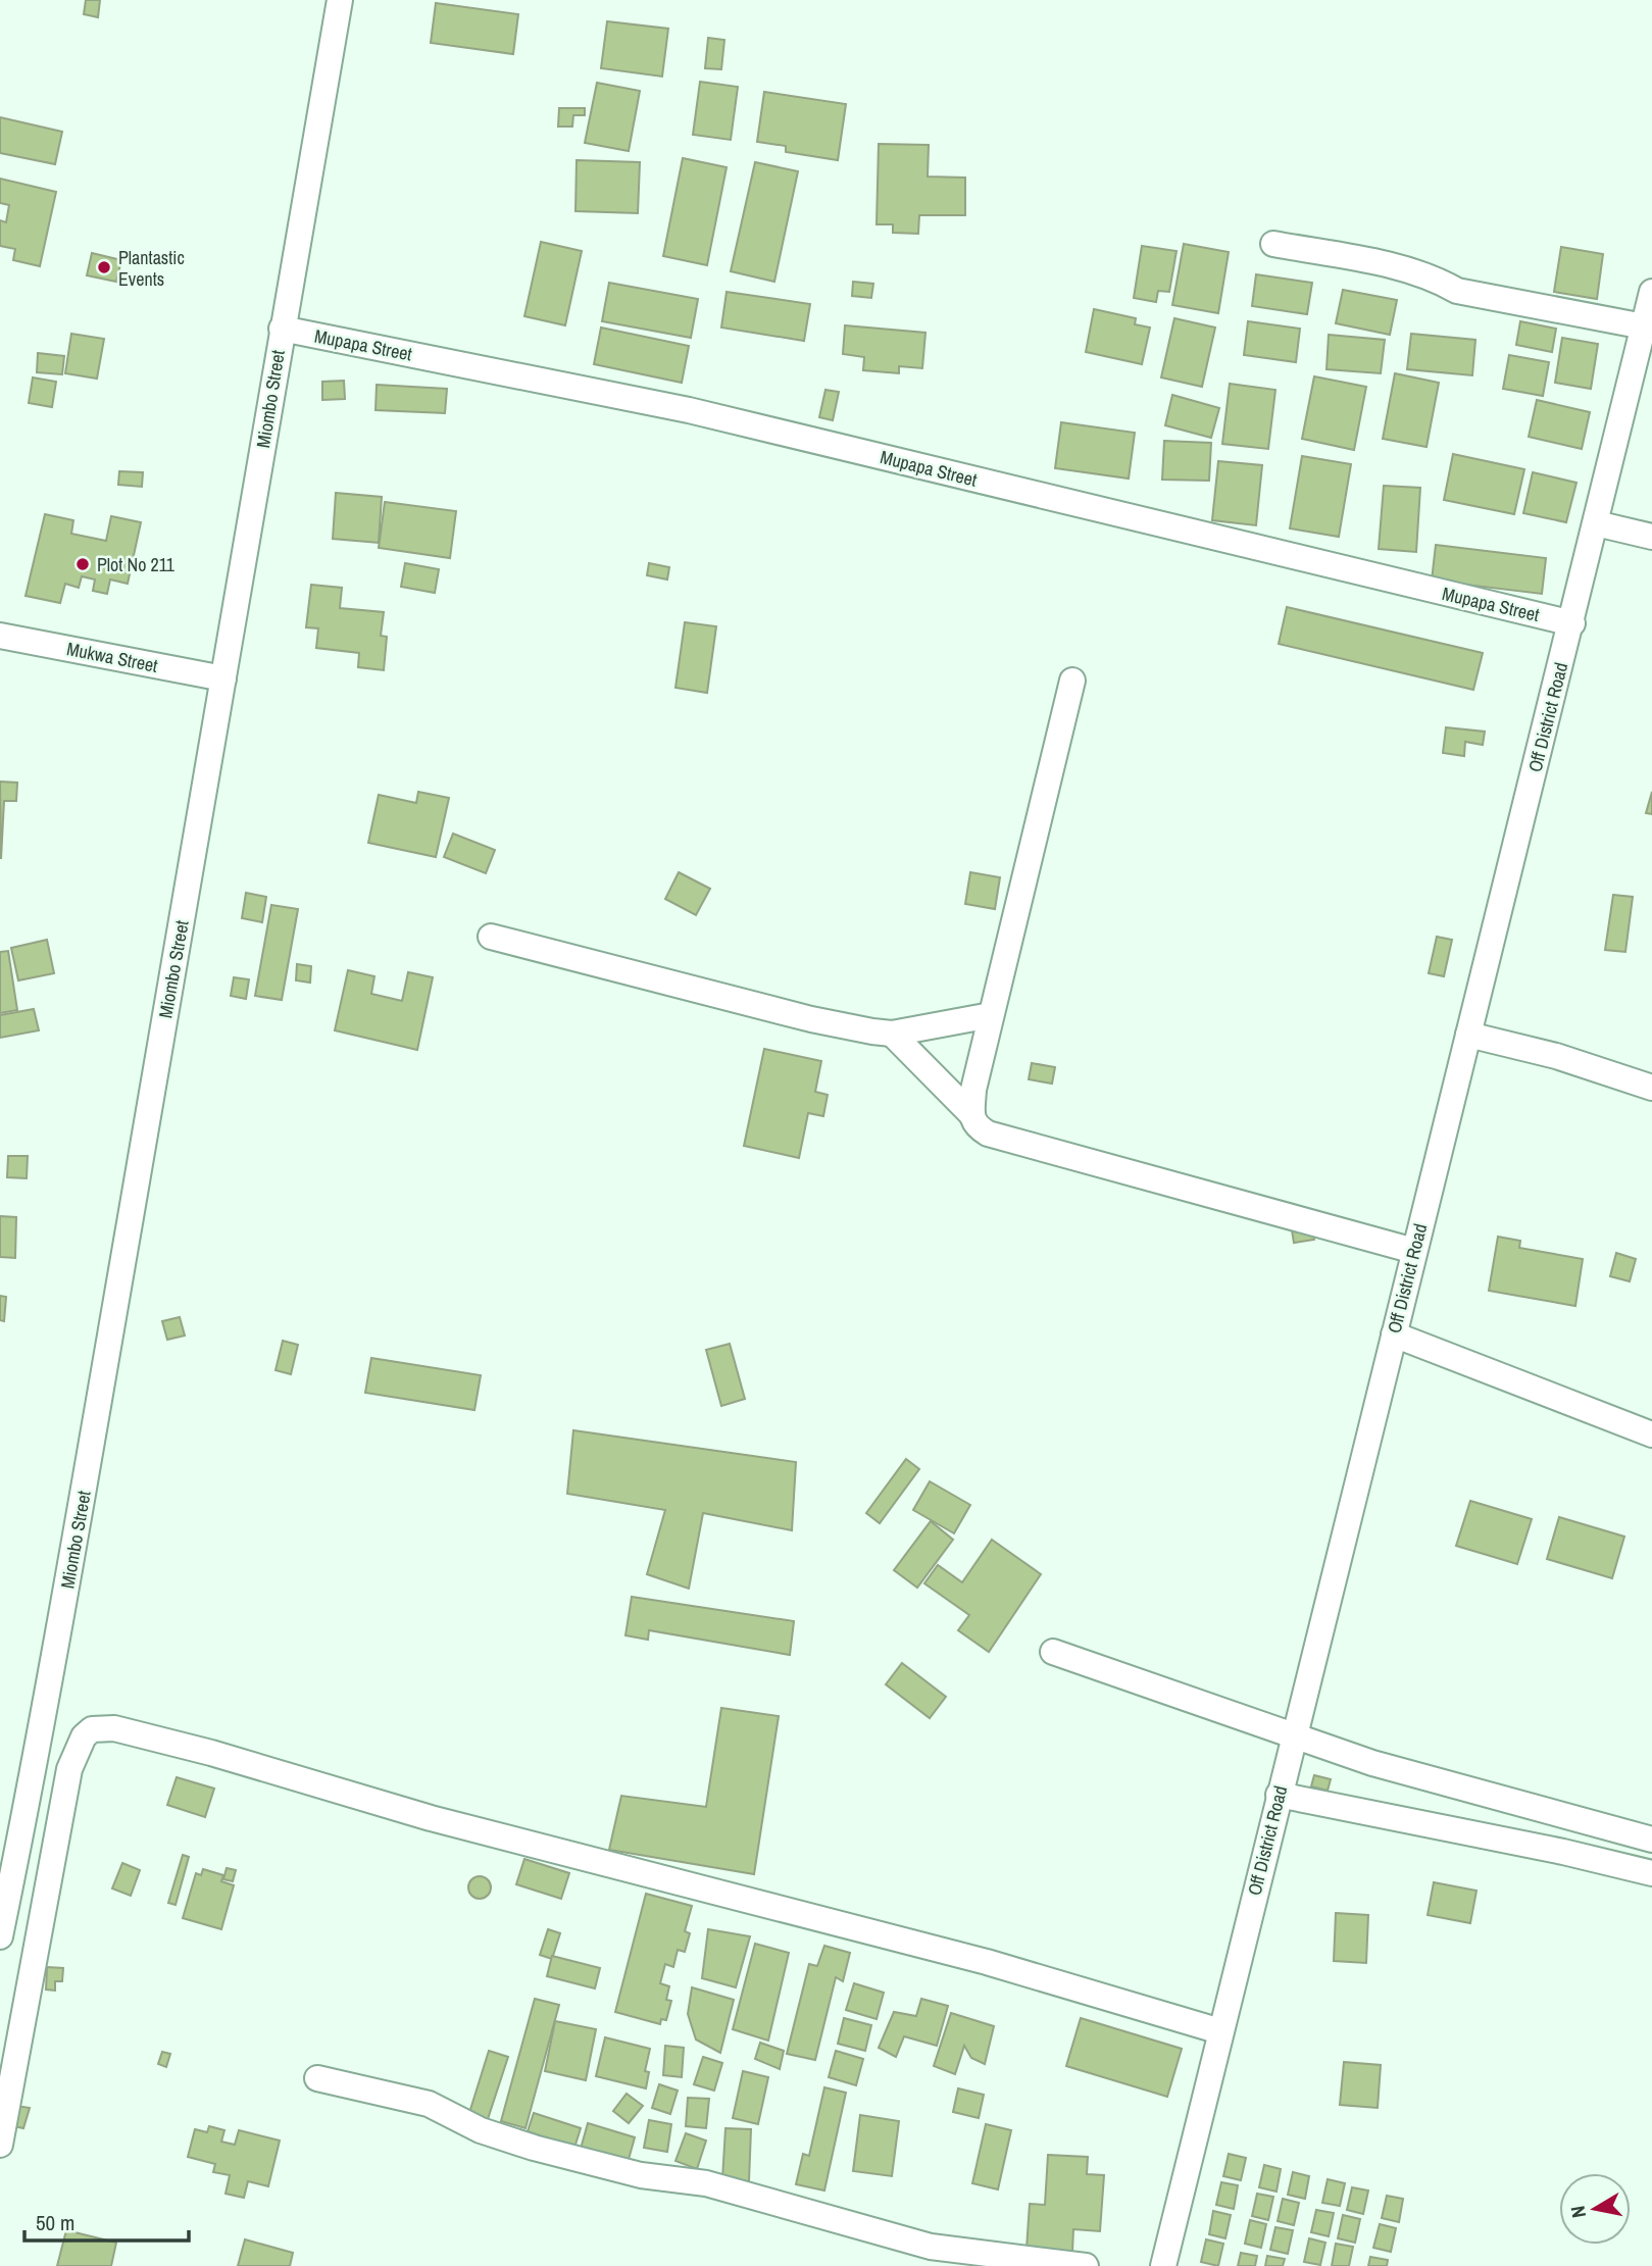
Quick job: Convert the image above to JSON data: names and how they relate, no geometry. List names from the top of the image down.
{
  "streets": {
    "street": [
      "Mupapa Street",
      "Miombo Street",
      "Mukwa Street",
      "Off District Road"
    ]
  },
  "crossings": [
    ["Mupapa Street", "Miombo Street"],
    ["Mupapa Street", "Off District Road"],
    ["Miombo Street", "Mukwa Street"]
  ],
  "places": ["Plantastic Events", "Plot No 211"],
  "scale_bar": "50 m",
  "north": "left"
}
